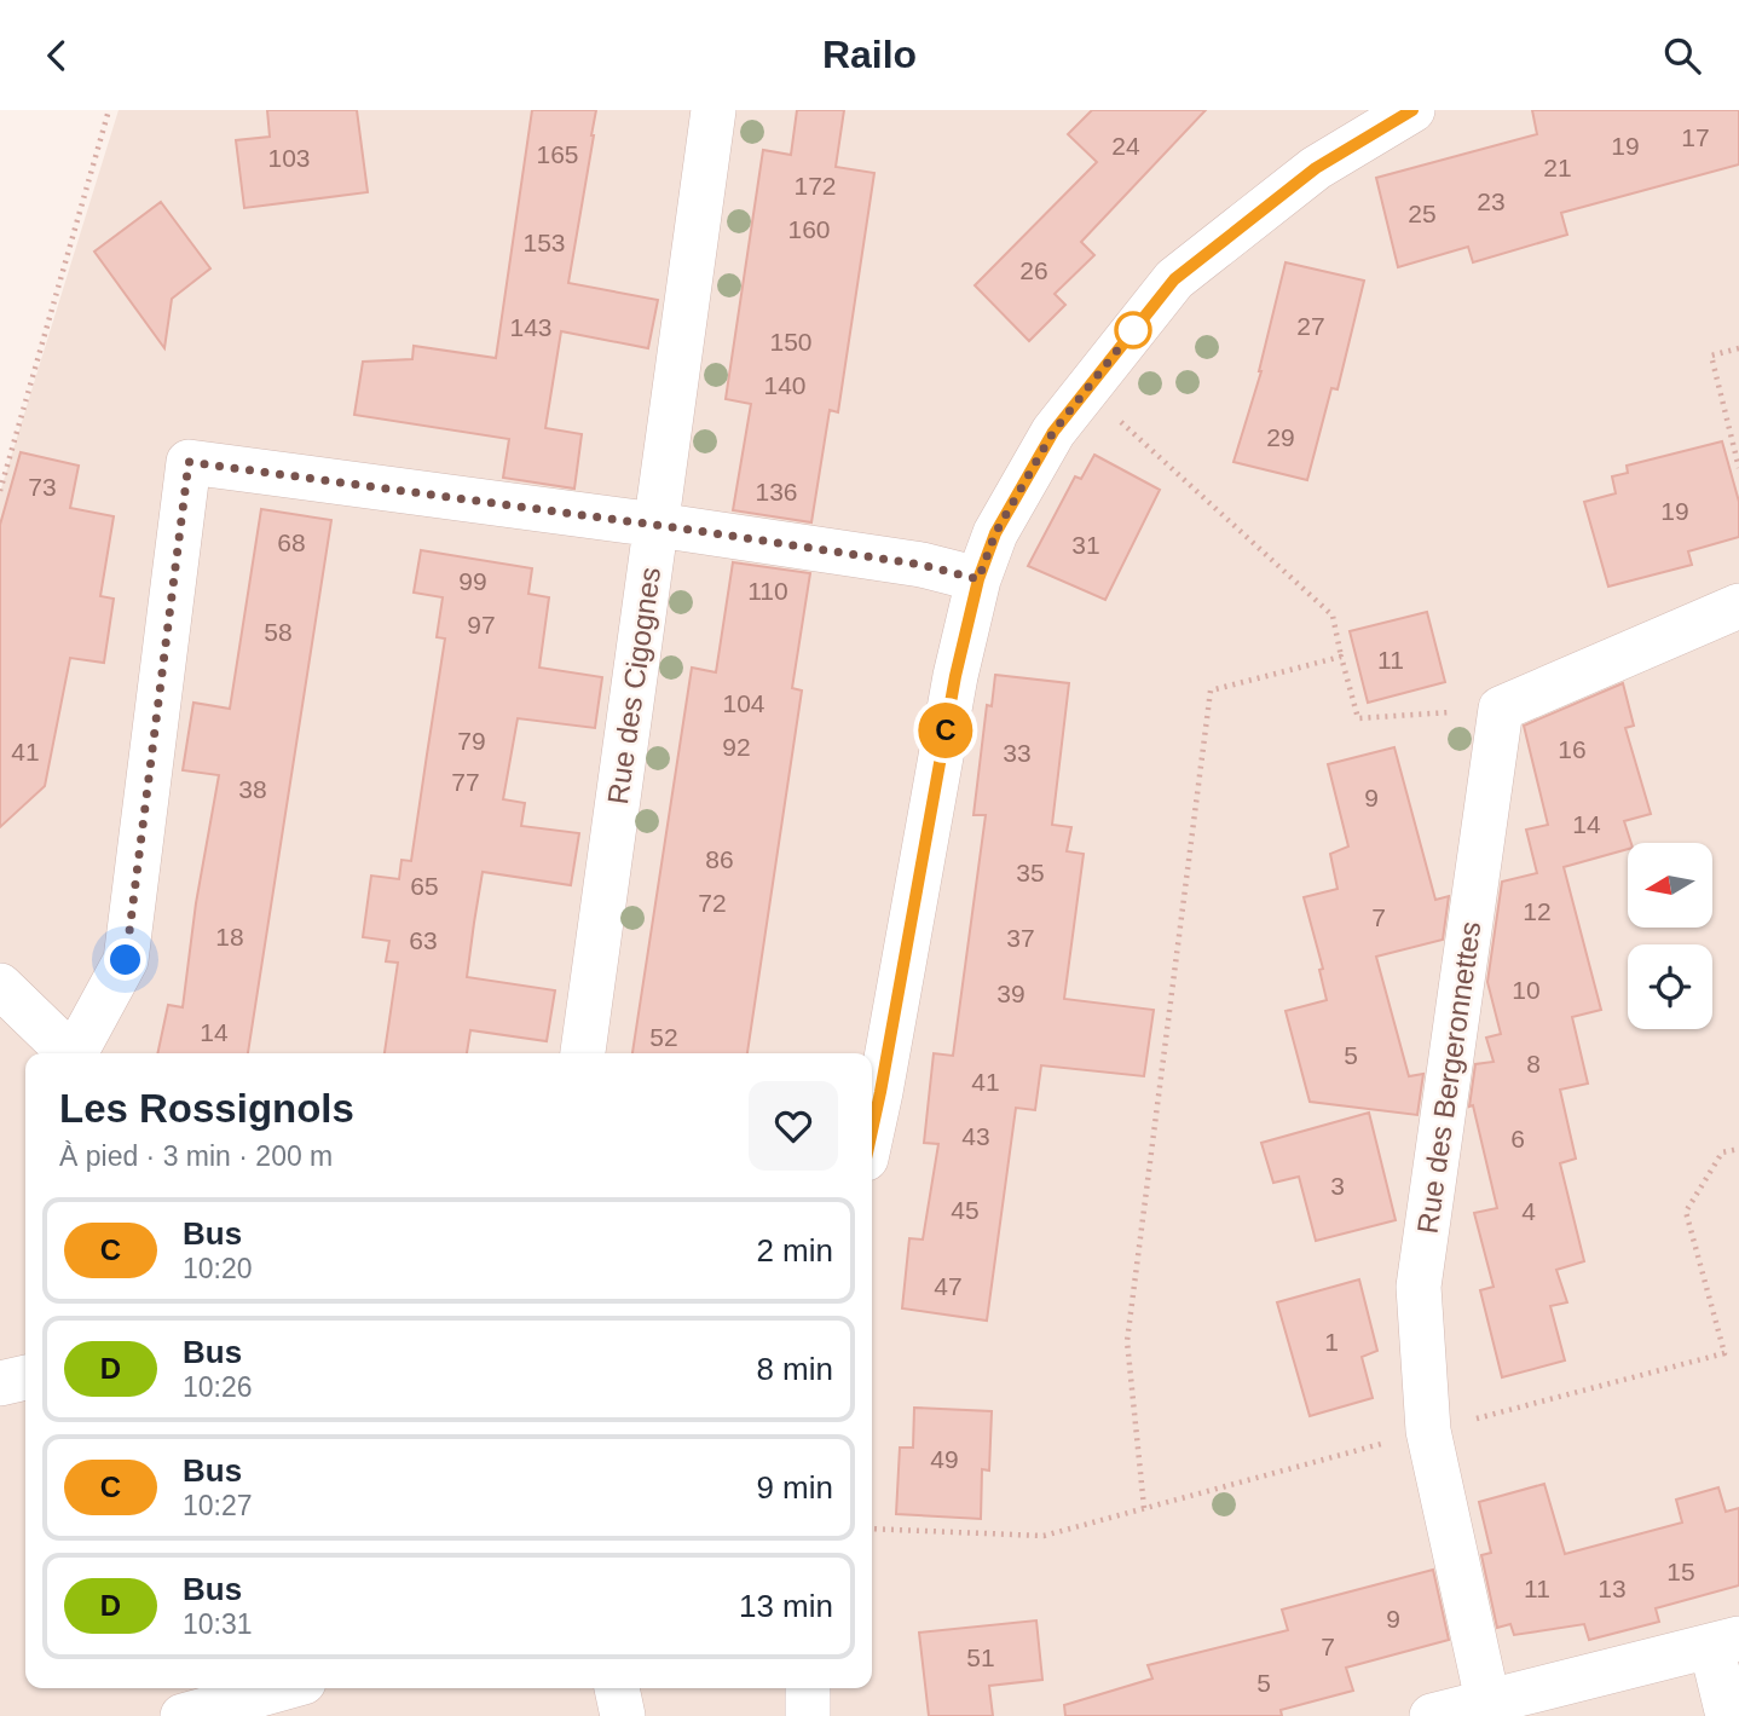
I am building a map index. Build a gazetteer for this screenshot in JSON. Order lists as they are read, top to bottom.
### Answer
{
  "streets": {
    "street": ["Rue des Cigognes", "Rue des Bergeronnettes"]
  },
  "lines": ["bus line C"],
  "house_numbers": [
    "17",
    "24",
    "19",
    "165",
    "103",
    "21",
    "172",
    "23",
    "25",
    "160",
    "153",
    "26",
    "27",
    "143",
    "150",
    "140",
    "29",
    "73",
    "136",
    "19",
    "68",
    "31",
    "99",
    "110",
    "97",
    "58",
    "11",
    "104",
    "79",
    "92",
    "16",
    "41",
    "33",
    "77",
    "38",
    "9",
    "14",
    "86",
    "35",
    "65",
    "72",
    "12",
    "7",
    "18",
    "37",
    "63",
    "10",
    "39",
    "14",
    "52",
    "5",
    "8",
    "41",
    "43",
    "6",
    "3",
    "45",
    "4",
    "47",
    "1",
    "49",
    "15",
    "11",
    "13",
    "9",
    "7",
    "51",
    "5"
  ],
  "north": "left",
  "page": {
    "header": "Railo",
    "on_map": "C",
    "heading": ["Les Rossignols", "À pied · 3 min · 200 m"],
    "list": [
      {
        "mark": "C",
        "name": "Bus",
        "note": "10:20",
        "value": "2 min"
      },
      {
        "mark": "D",
        "name": "Bus",
        "note": "10:26",
        "value": "8 min"
      },
      {
        "mark": "C",
        "name": "Bus",
        "note": "10:27",
        "value": "9 min"
      },
      {
        "mark": "D",
        "name": "Bus",
        "note": "10:31",
        "value": "13 min"
      }
    ]
  }
}
